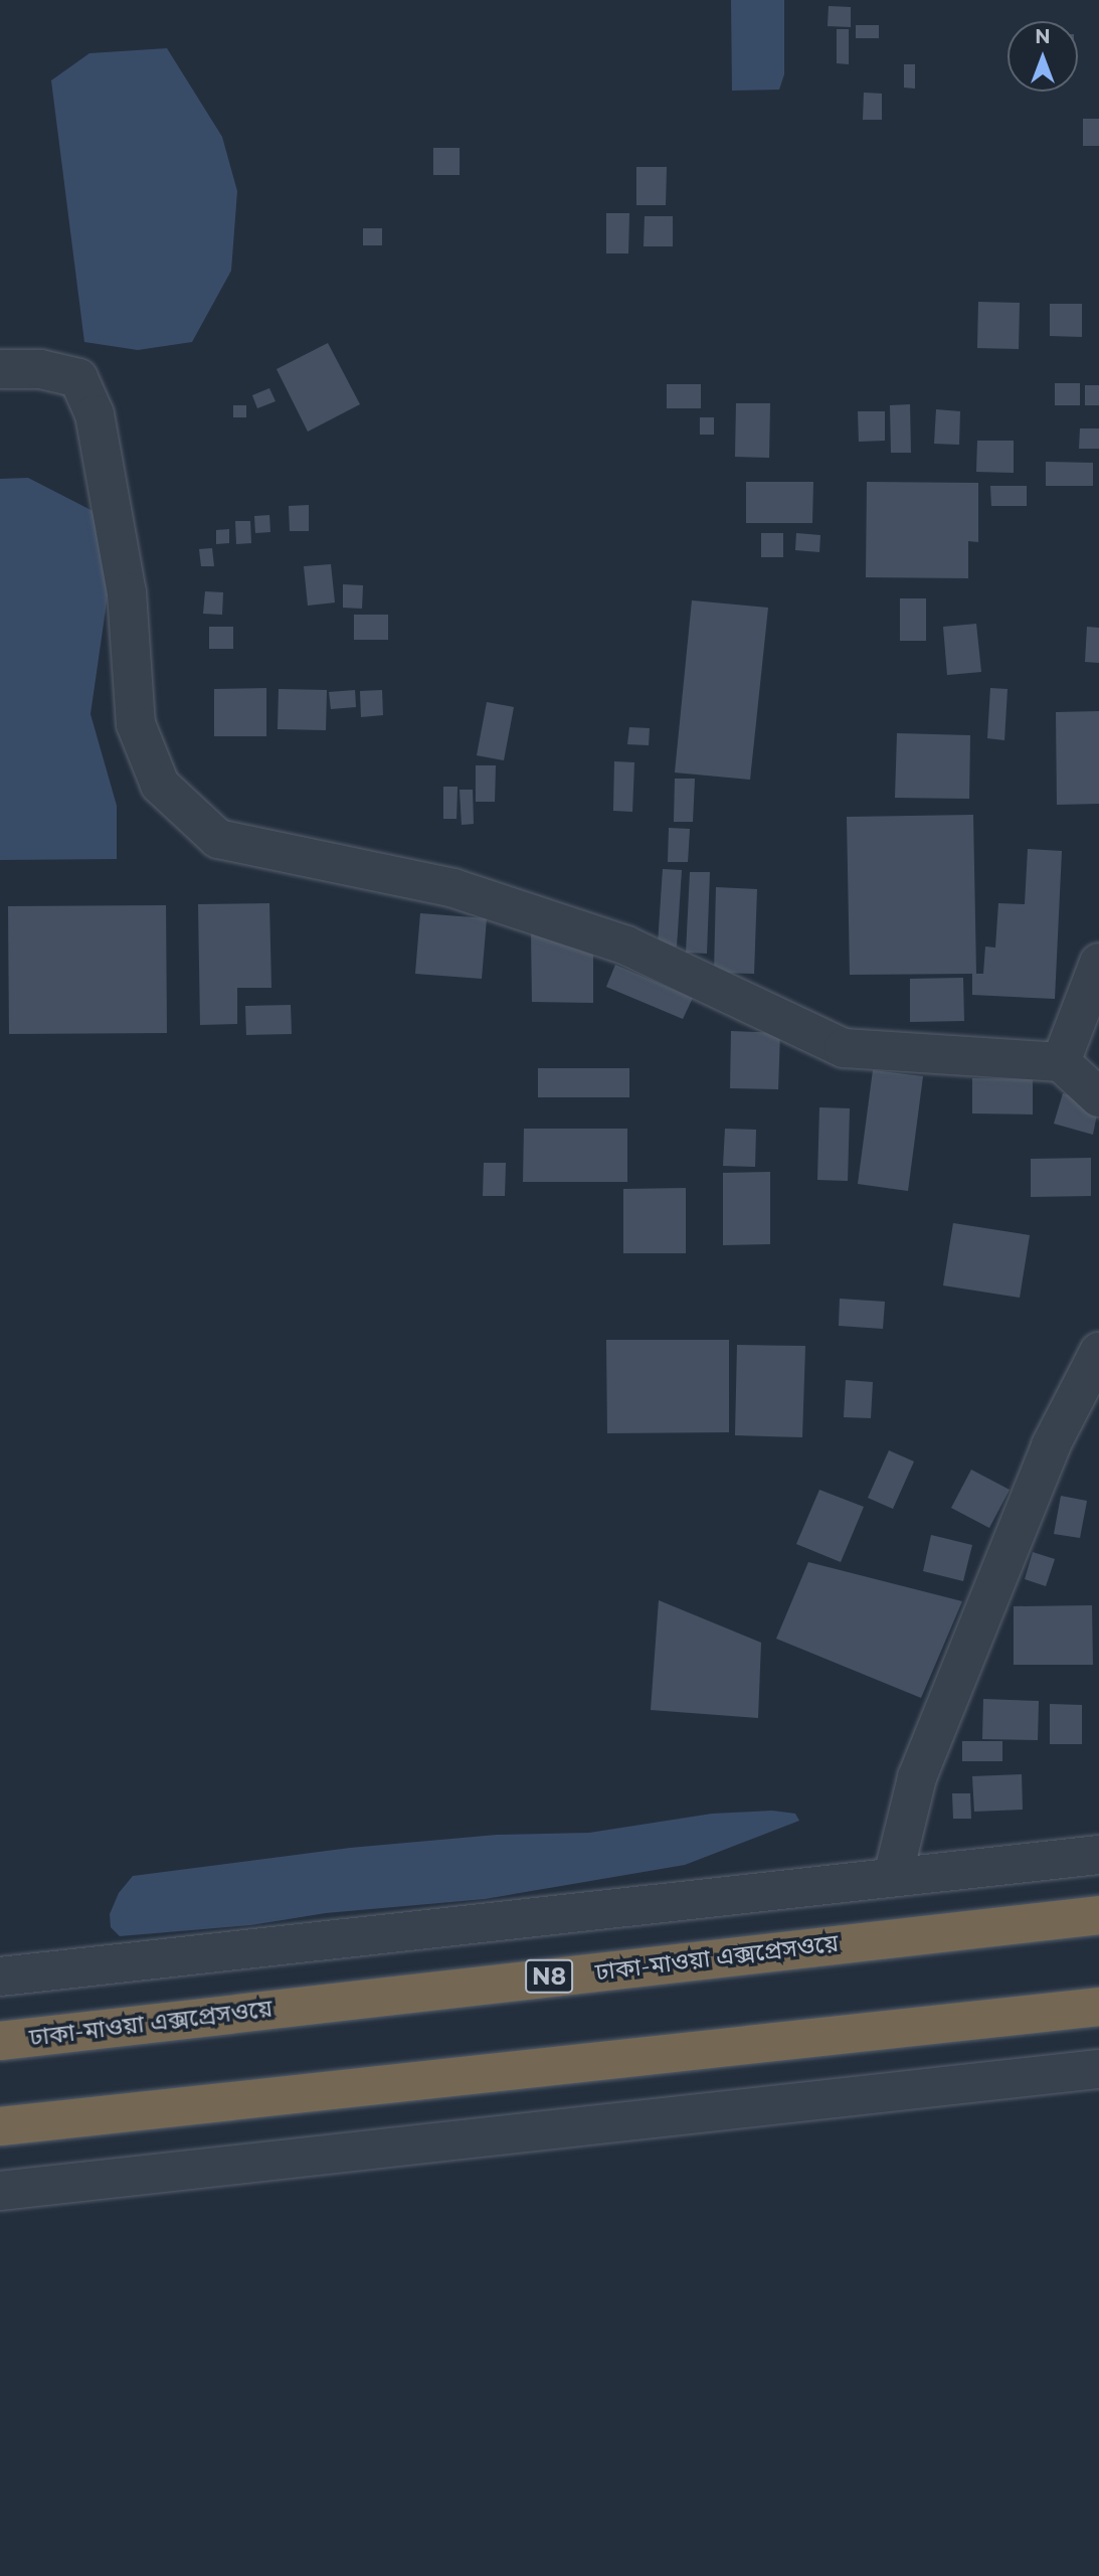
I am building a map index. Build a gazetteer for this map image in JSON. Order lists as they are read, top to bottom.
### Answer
{
  "streets": {
    "highway": ["ঢাকা-মাওয়া এক্সপ্রেসওয়ে", "N8"]
  },
  "north": "top"
}
